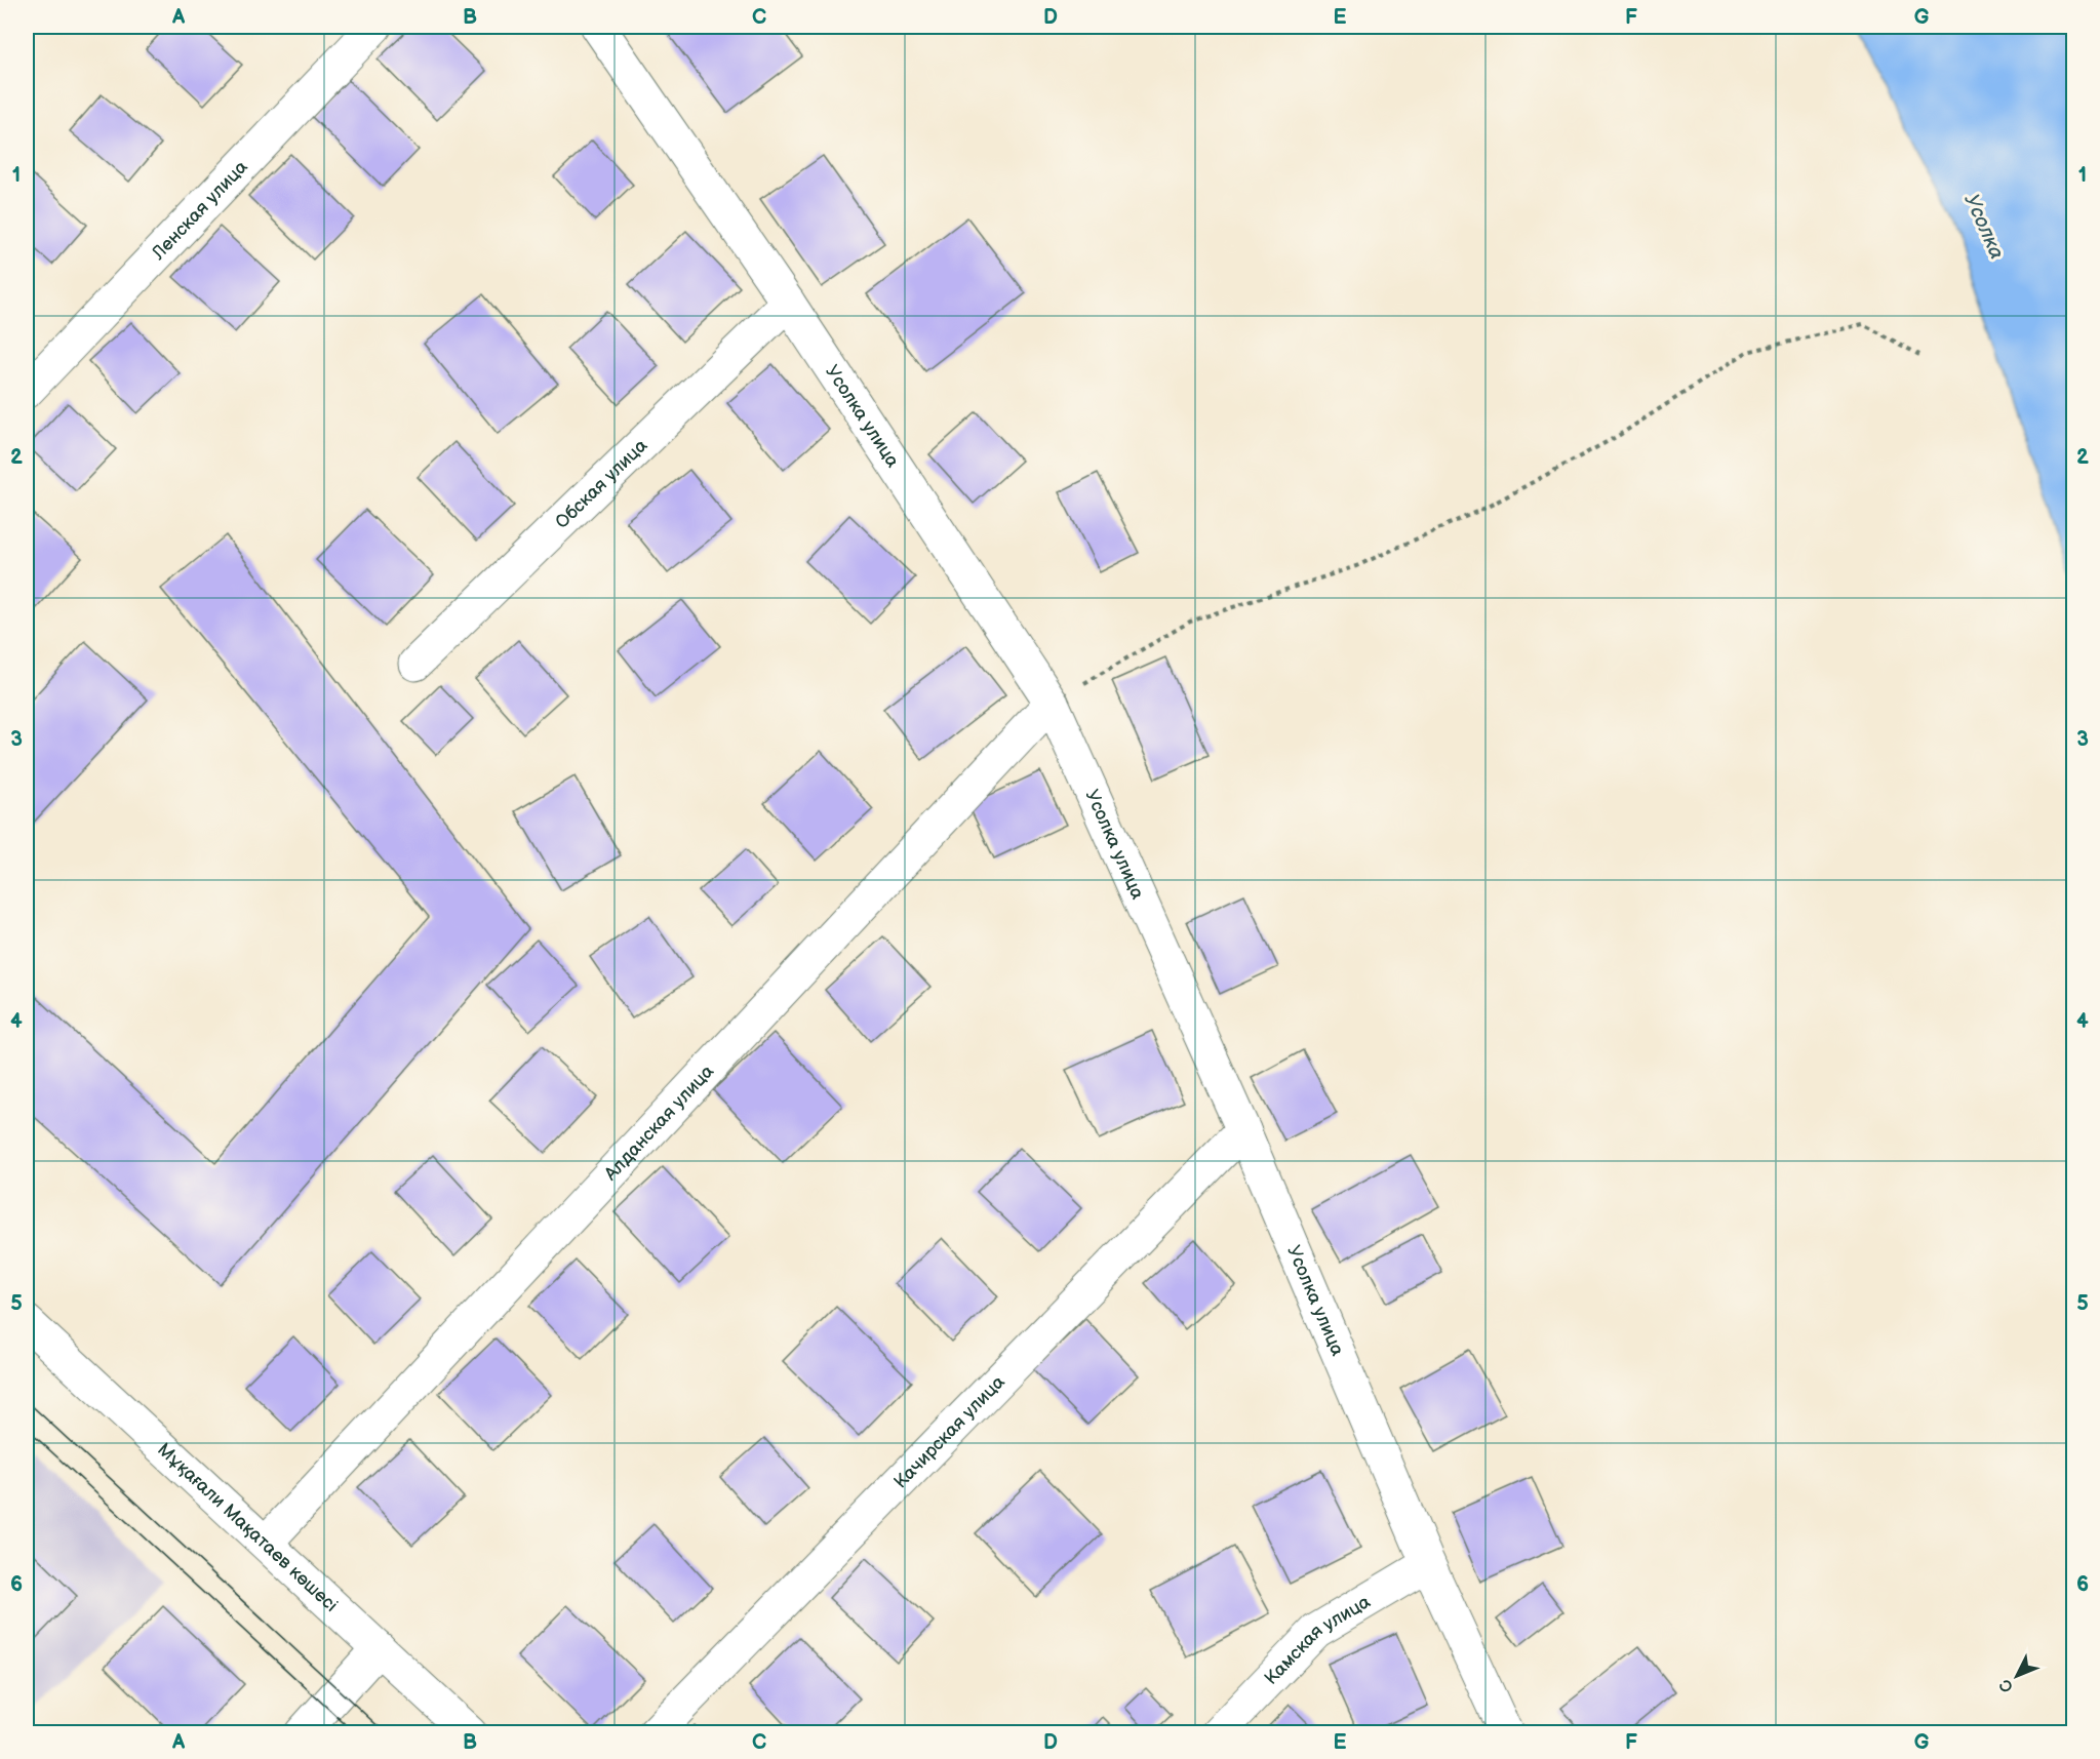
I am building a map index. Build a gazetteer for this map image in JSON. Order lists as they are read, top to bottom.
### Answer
{
  "streets": {
    "street": [
      "Ленская улица",
      "Усолка улица",
      "Обская улица",
      "Алданская улица",
      "Качирская улица",
      "Мұқағали Мақатаев көшесі",
      "Камская улица"
    ]
  },
  "crossings": [
    ["Усолка улица", "Обская улица"],
    ["Усолка улица", "Алданская улица"],
    ["Усолка улица", "Качирская улица"],
    ["Усолка улица", "Камская улица"],
    ["Алданская улица", "Мұқағали Мақатаев көшесі"]
  ],
  "water": ["Усолка"],
  "north": "bottom left",
  "grid": {
    "columns": [
      "A",
      "B",
      "C",
      "D",
      "E",
      "F",
      "G"
    ],
    "rows": [
      "1",
      "2",
      "3",
      "4",
      "5",
      "6"
    ]
  }
}
